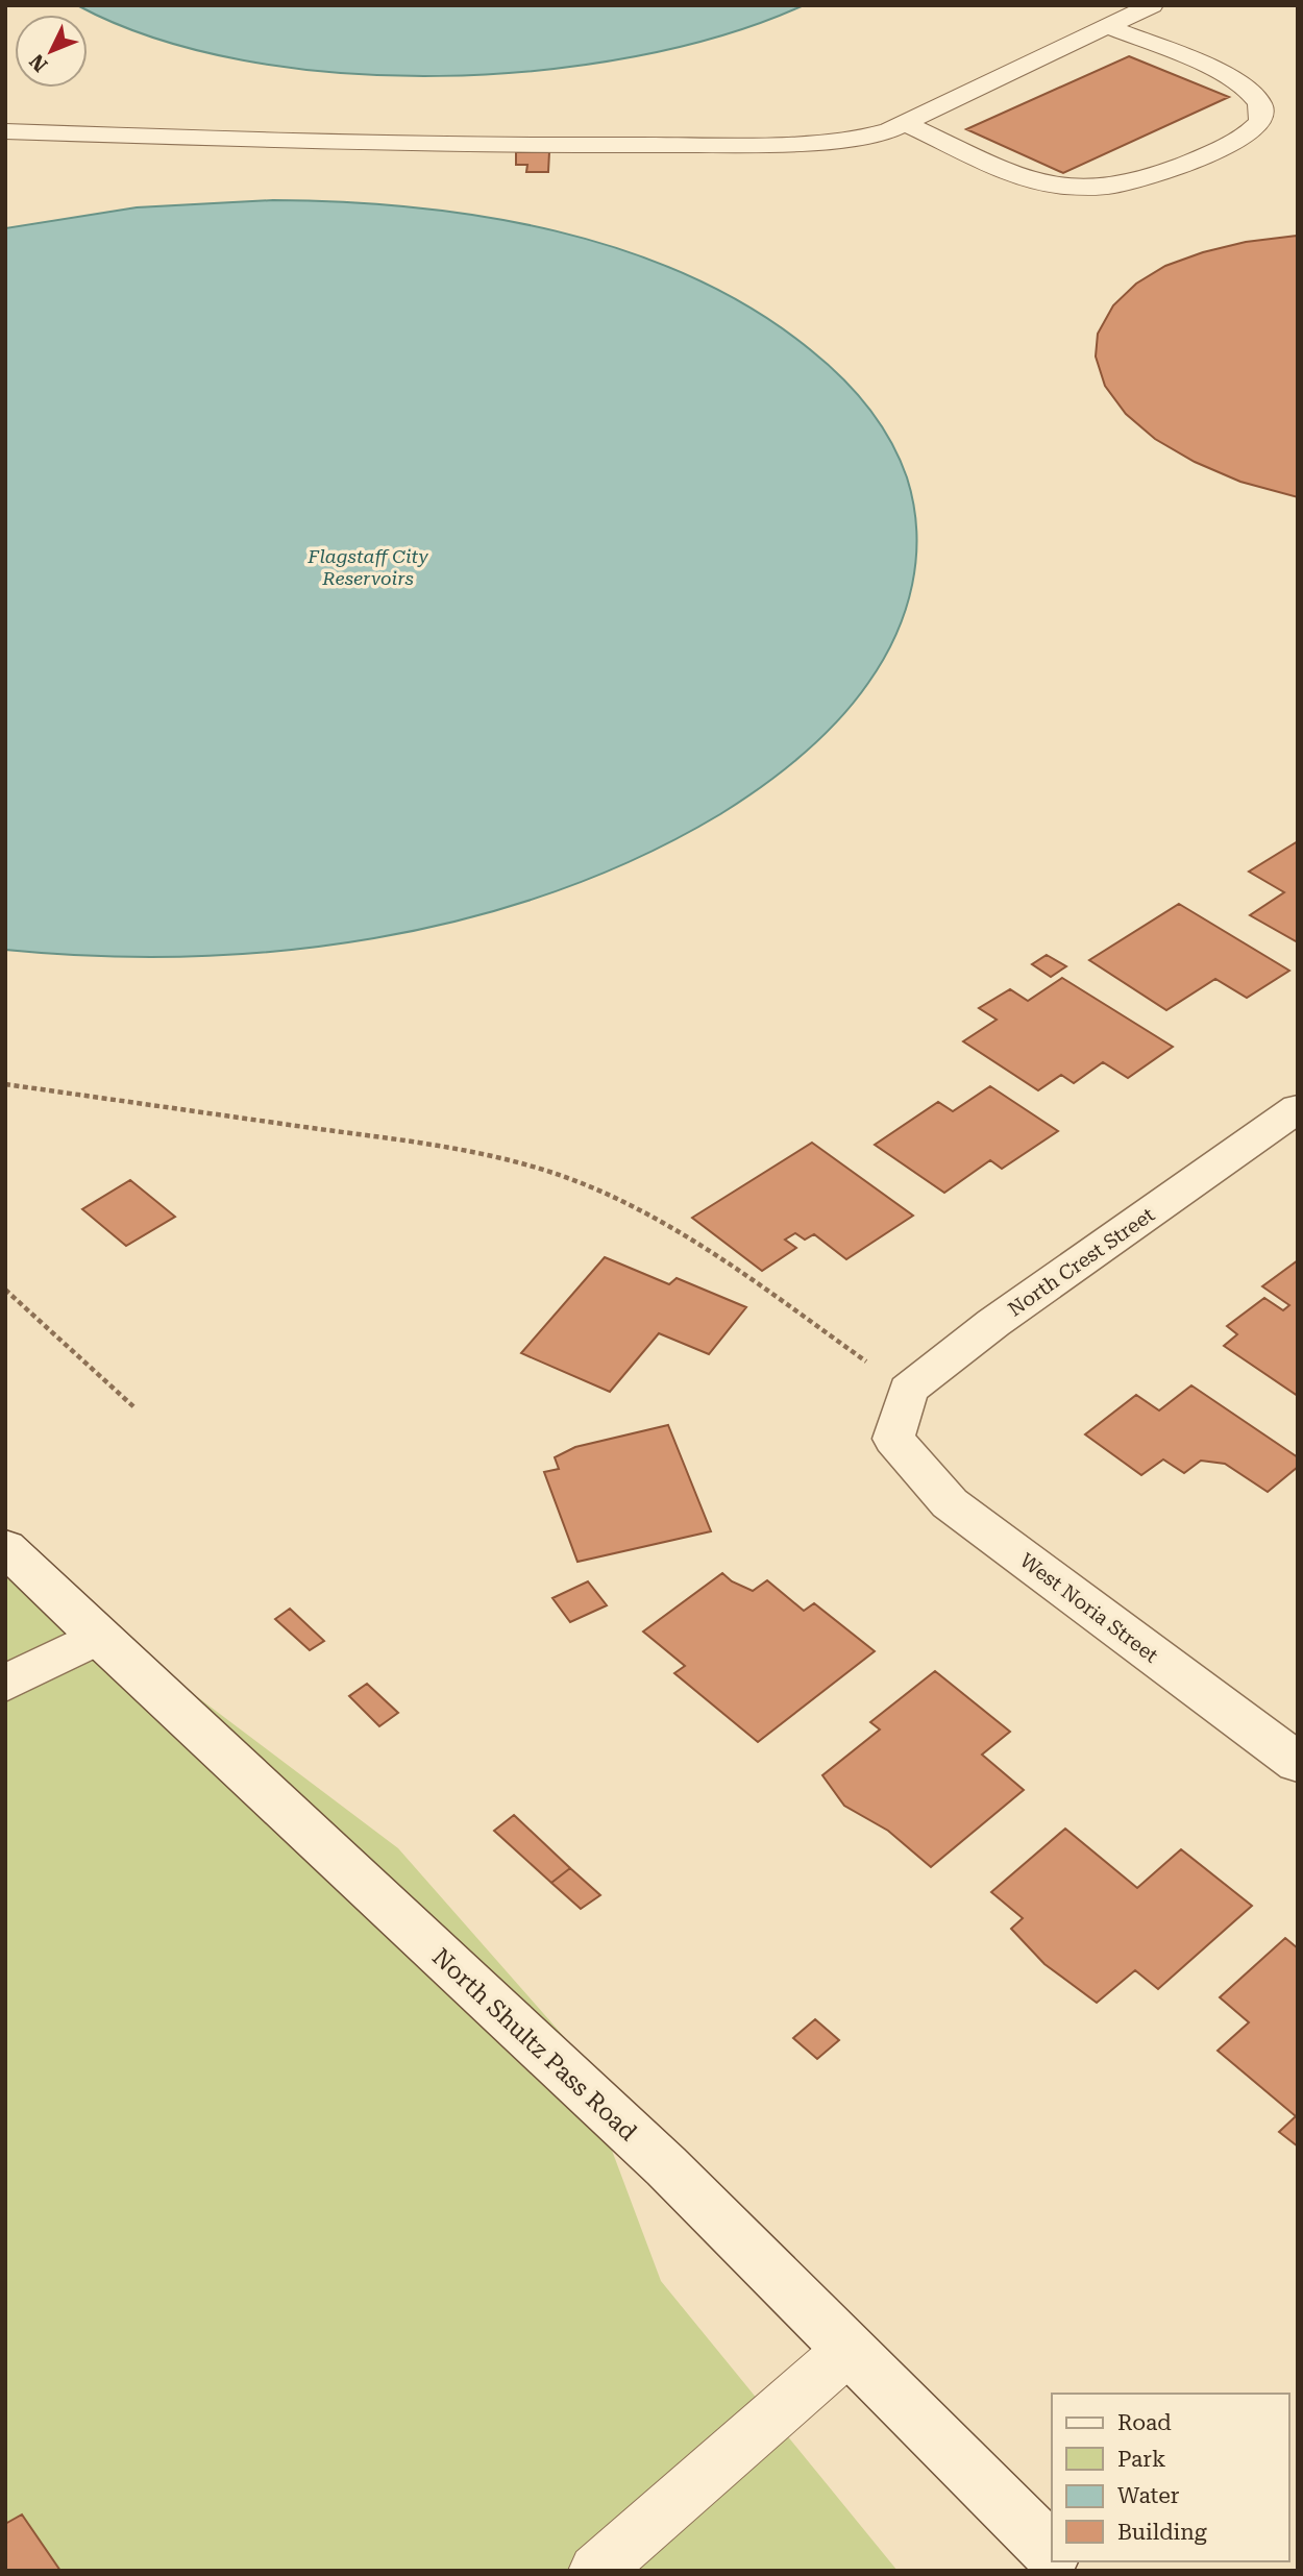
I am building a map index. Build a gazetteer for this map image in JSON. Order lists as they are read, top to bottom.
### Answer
{
  "streets": {
    "street": ["North Crest Street", "West Noria Street", "North Shultz Pass Road"]
  },
  "crossings": [
    ["North Crest Street", "West Noria Street"]
  ],
  "water": ["Flagstaff City Reservoirs"],
  "legend": [
    "Road",
    "Park",
    "Water",
    "Building"
  ],
  "north": "bottom left"
}
